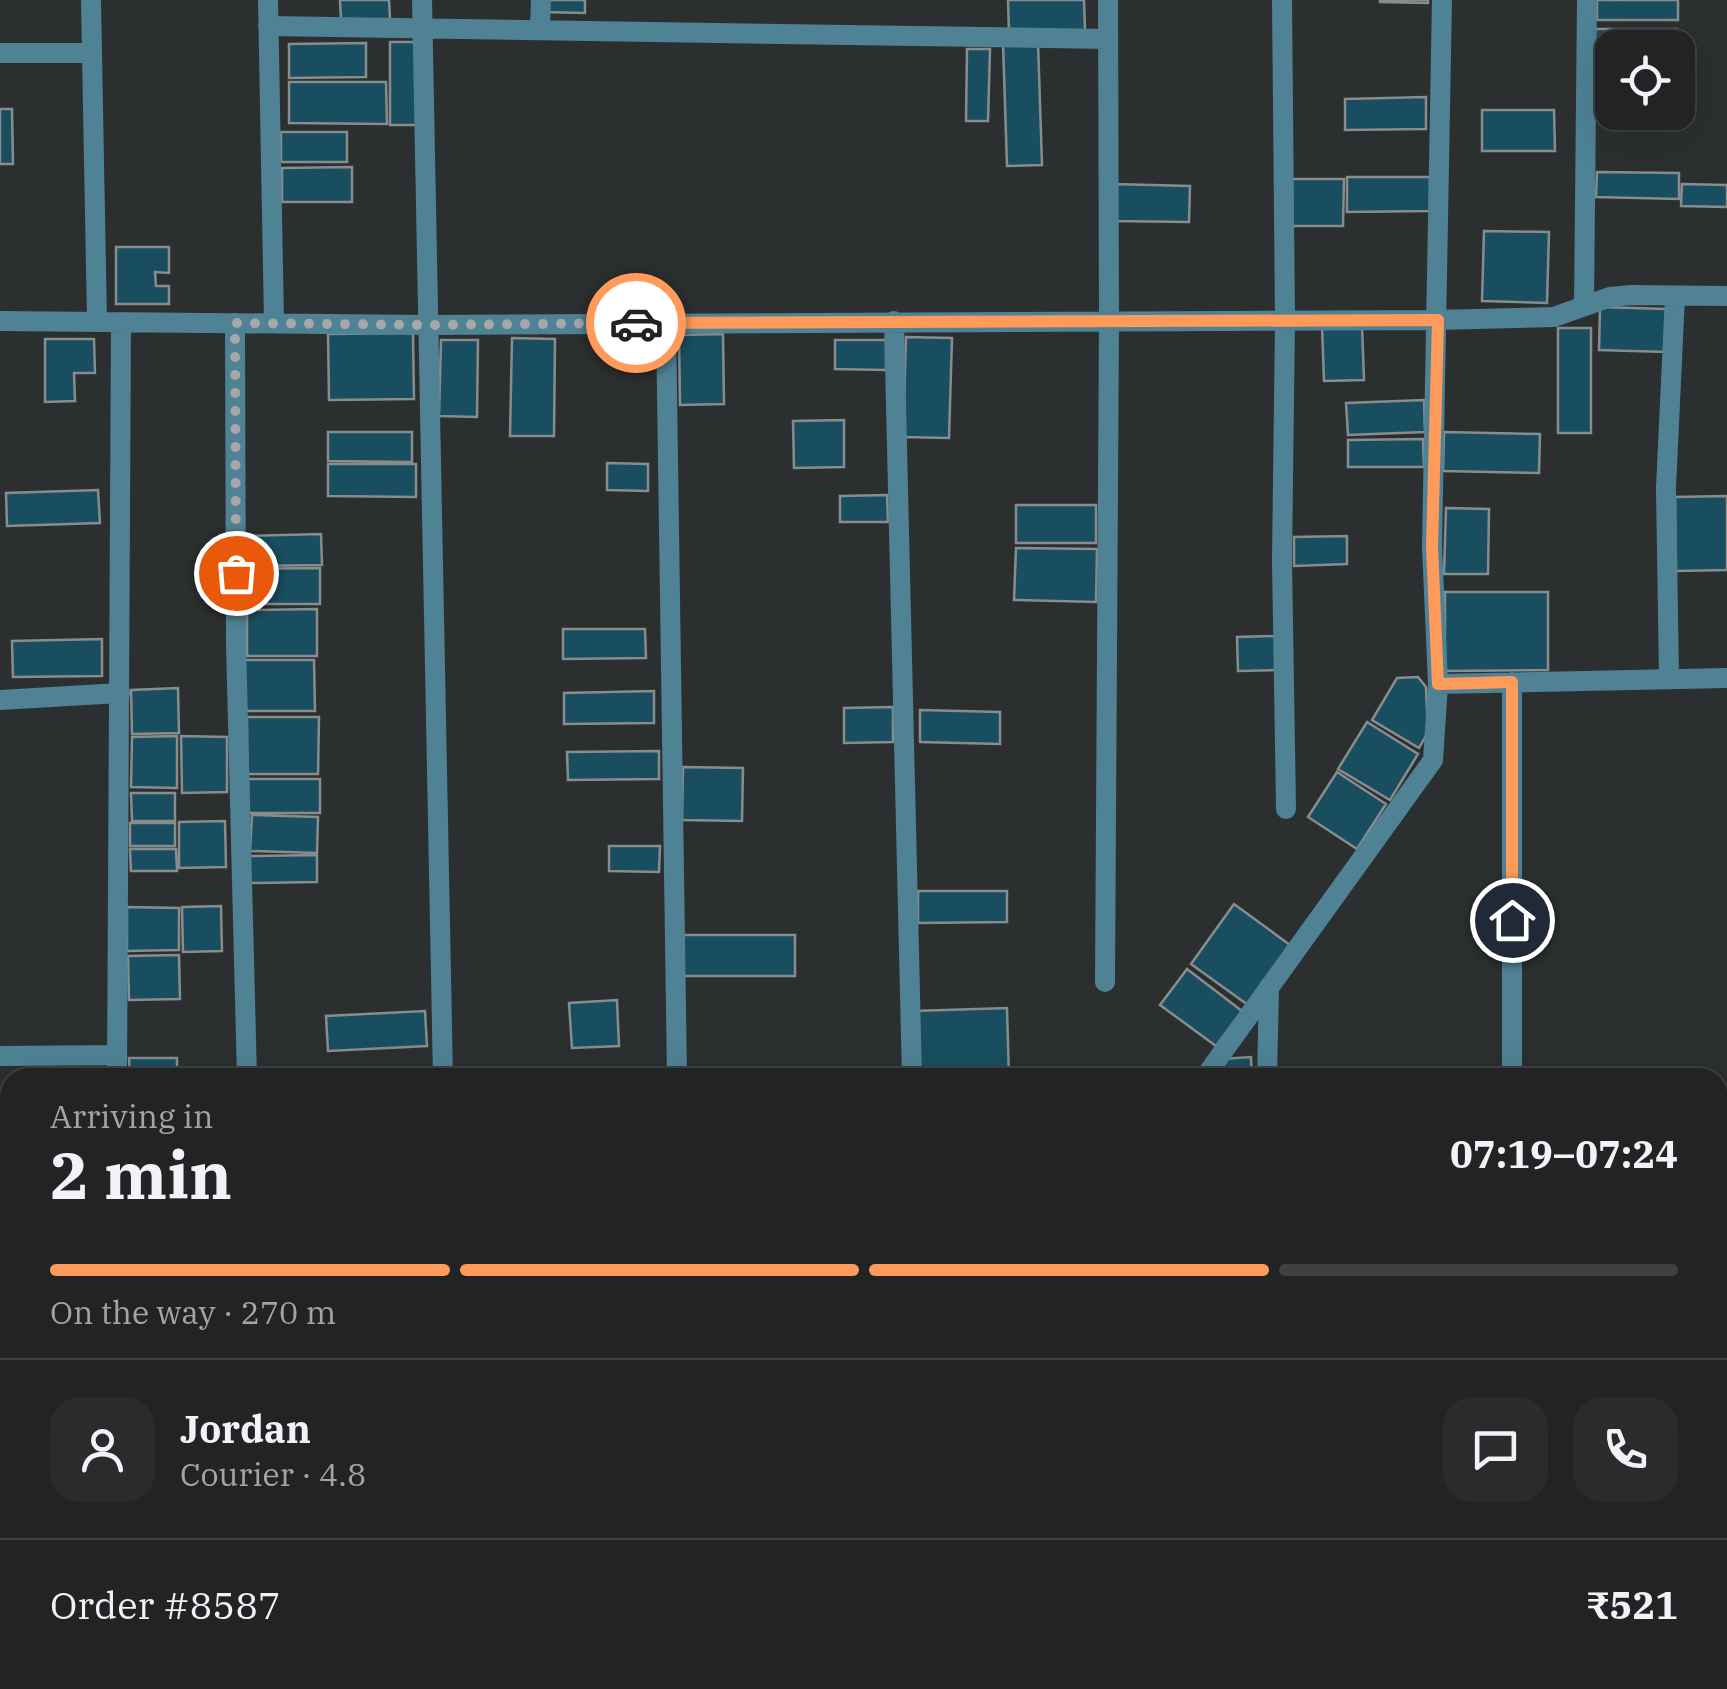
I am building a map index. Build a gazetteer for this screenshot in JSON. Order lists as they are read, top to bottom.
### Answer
{
  "page": {
    "heading": ["2 min", "Arriving in", "07:19–07:24"],
    "panel": [
      "Jordan",
      "Courier · 4.8",
      "Order #8587",
      "₹521"
    ],
    "bar": "On the way · 270 m"
  }
}
